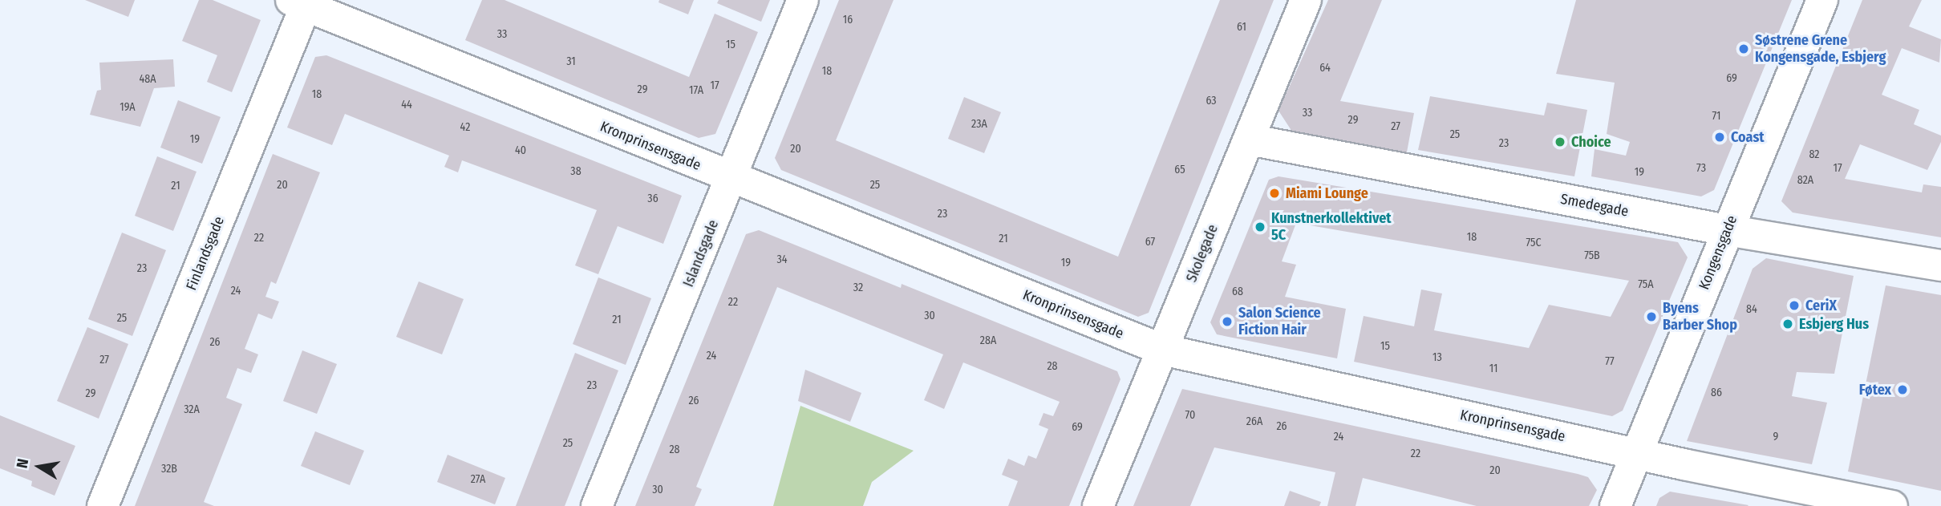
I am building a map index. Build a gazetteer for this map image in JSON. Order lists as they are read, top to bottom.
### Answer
{
  "streets": {
    "street": [
      "Kronprinsensgade",
      "Smedegade",
      "Kongensgade",
      "Finlandsgade",
      "Islandsgade",
      "Skolegade"
    ]
  },
  "crossings": [
    ["Kronprinsensgade", "Kongensgade"],
    ["Kronprinsensgade", "Finlandsgade"],
    ["Kronprinsensgade", "Islandsgade"],
    ["Kronprinsensgade", "Skolegade"],
    ["Smedegade", "Kongensgade"],
    ["Smedegade", "Skolegade"]
  ],
  "places": [
    "Søstrene Grene Kongensgade, Esbjerg",
    "Coast",
    "Choice",
    "Miami Lounge",
    "Kunstnerkollektivet 5C",
    "CeriX",
    "Byens Barber Shop",
    "Salon Science Fiction Hair",
    "Esbjerg Hus",
    "Føtex"
  ],
  "house_numbers": [
    "16",
    "61",
    "33",
    "15",
    "31",
    "64",
    "18",
    "69",
    "48A",
    "17",
    "29",
    "17A",
    "18",
    "63",
    "44",
    "19A",
    "33",
    "71",
    "29",
    "23A",
    "27",
    "42",
    "25",
    "19",
    "23",
    "20",
    "40",
    "82",
    "73",
    "17",
    "65",
    "38",
    "19",
    "82A",
    "20",
    "25",
    "21",
    "36",
    "23",
    "18",
    "22",
    "21",
    "67",
    "75C",
    "75B",
    "34",
    "19",
    "23",
    "75A",
    "32",
    "24",
    "68",
    "22",
    "84",
    "30",
    "25",
    "21",
    "28A",
    "26",
    "15",
    "24",
    "13",
    "27",
    "77",
    "28",
    "11",
    "23",
    "86",
    "29",
    "26",
    "32A",
    "70",
    "26A",
    "26",
    "69",
    "24",
    "9",
    "25",
    "28",
    "22",
    "32B",
    "20",
    "27A",
    "30"
  ],
  "north": "left"
}
